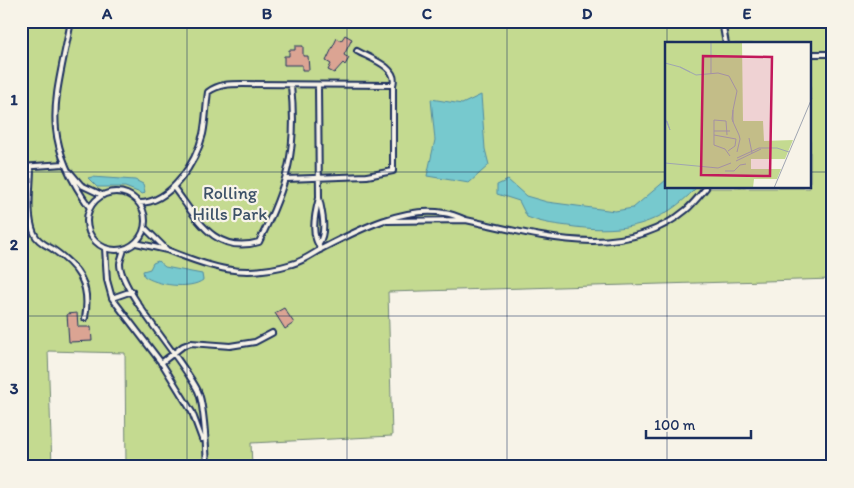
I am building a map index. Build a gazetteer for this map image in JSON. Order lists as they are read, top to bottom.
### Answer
{
  "parks": ["Rolling Hills Park"],
  "scale_bar": "100 m",
  "grid": {
    "columns": [
      "A",
      "B",
      "C",
      "D",
      "E"
    ],
    "rows": ["1", "2", "3"]
  }
}
